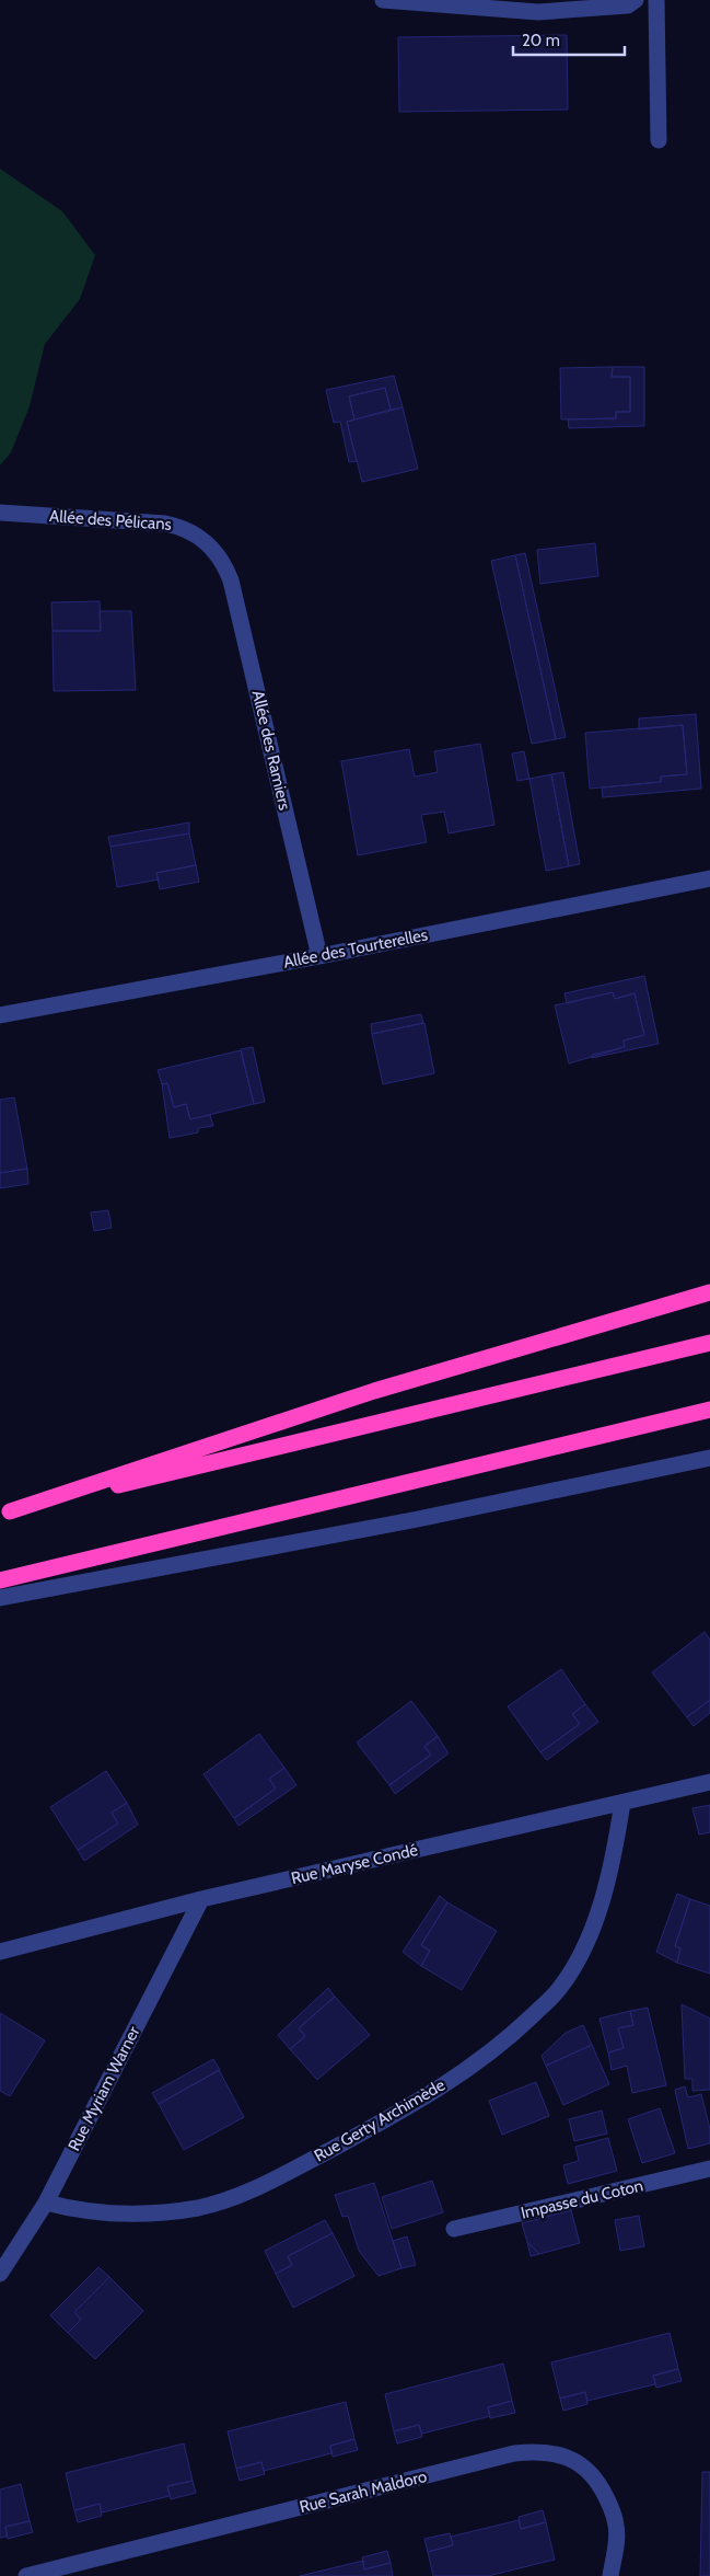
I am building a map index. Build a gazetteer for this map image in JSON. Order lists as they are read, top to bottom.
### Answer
{
  "streets": {
    "street": [
      "Allée des Pélicans",
      "Allée des Ramiers",
      "Allée des Tourterelles",
      "Rue Maryse Condé",
      "Rue Myriam Warner",
      "Rue Gerty Archimède",
      "Impasse du Coton",
      "Rue Sarah Maldoro"
    ]
  },
  "crossings": [
    ["Allée des Pélicans", "Allée des Ramiers"],
    ["Allée des Ramiers", "Allée des Tourterelles"],
    ["Rue Maryse Condé", "Rue Myriam Warner"],
    ["Rue Maryse Condé", "Rue Gerty Archimède"],
    ["Rue Myriam Warner", "Rue Gerty Archimède"]
  ],
  "scale_bar": "20 m"
}
